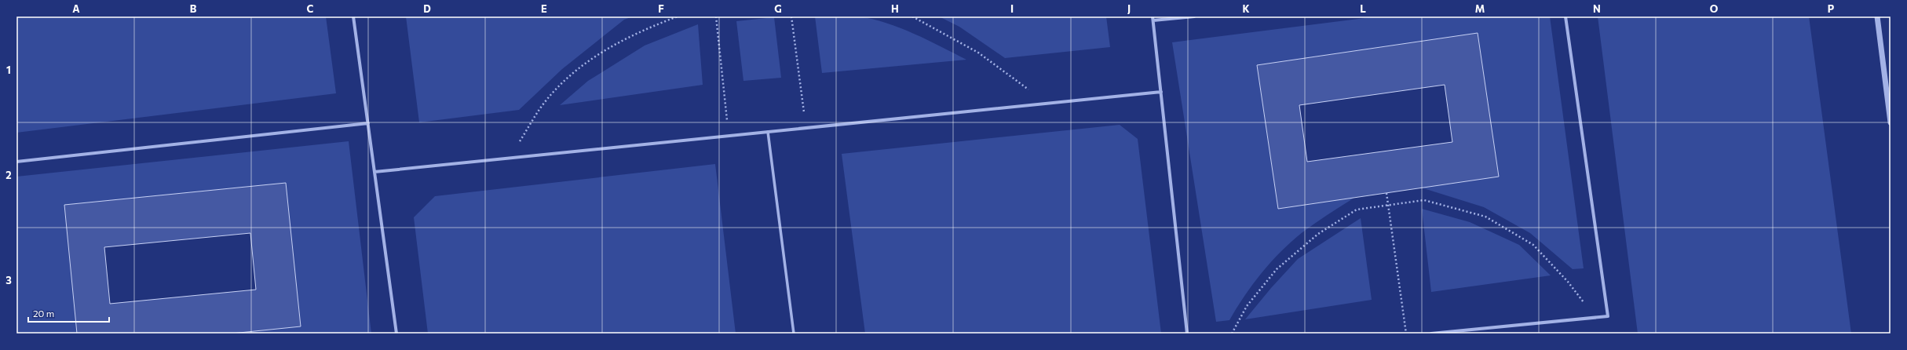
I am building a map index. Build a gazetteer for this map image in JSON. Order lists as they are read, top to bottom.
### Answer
{
  "scale_bar": "20 m",
  "grid": {
    "columns": [
      "A",
      "B",
      "C",
      "D",
      "E",
      "F",
      "G",
      "H",
      "I",
      "J",
      "K",
      "L",
      "M",
      "N",
      "O",
      "P"
    ],
    "rows": ["1", "2", "3"]
  }
}
